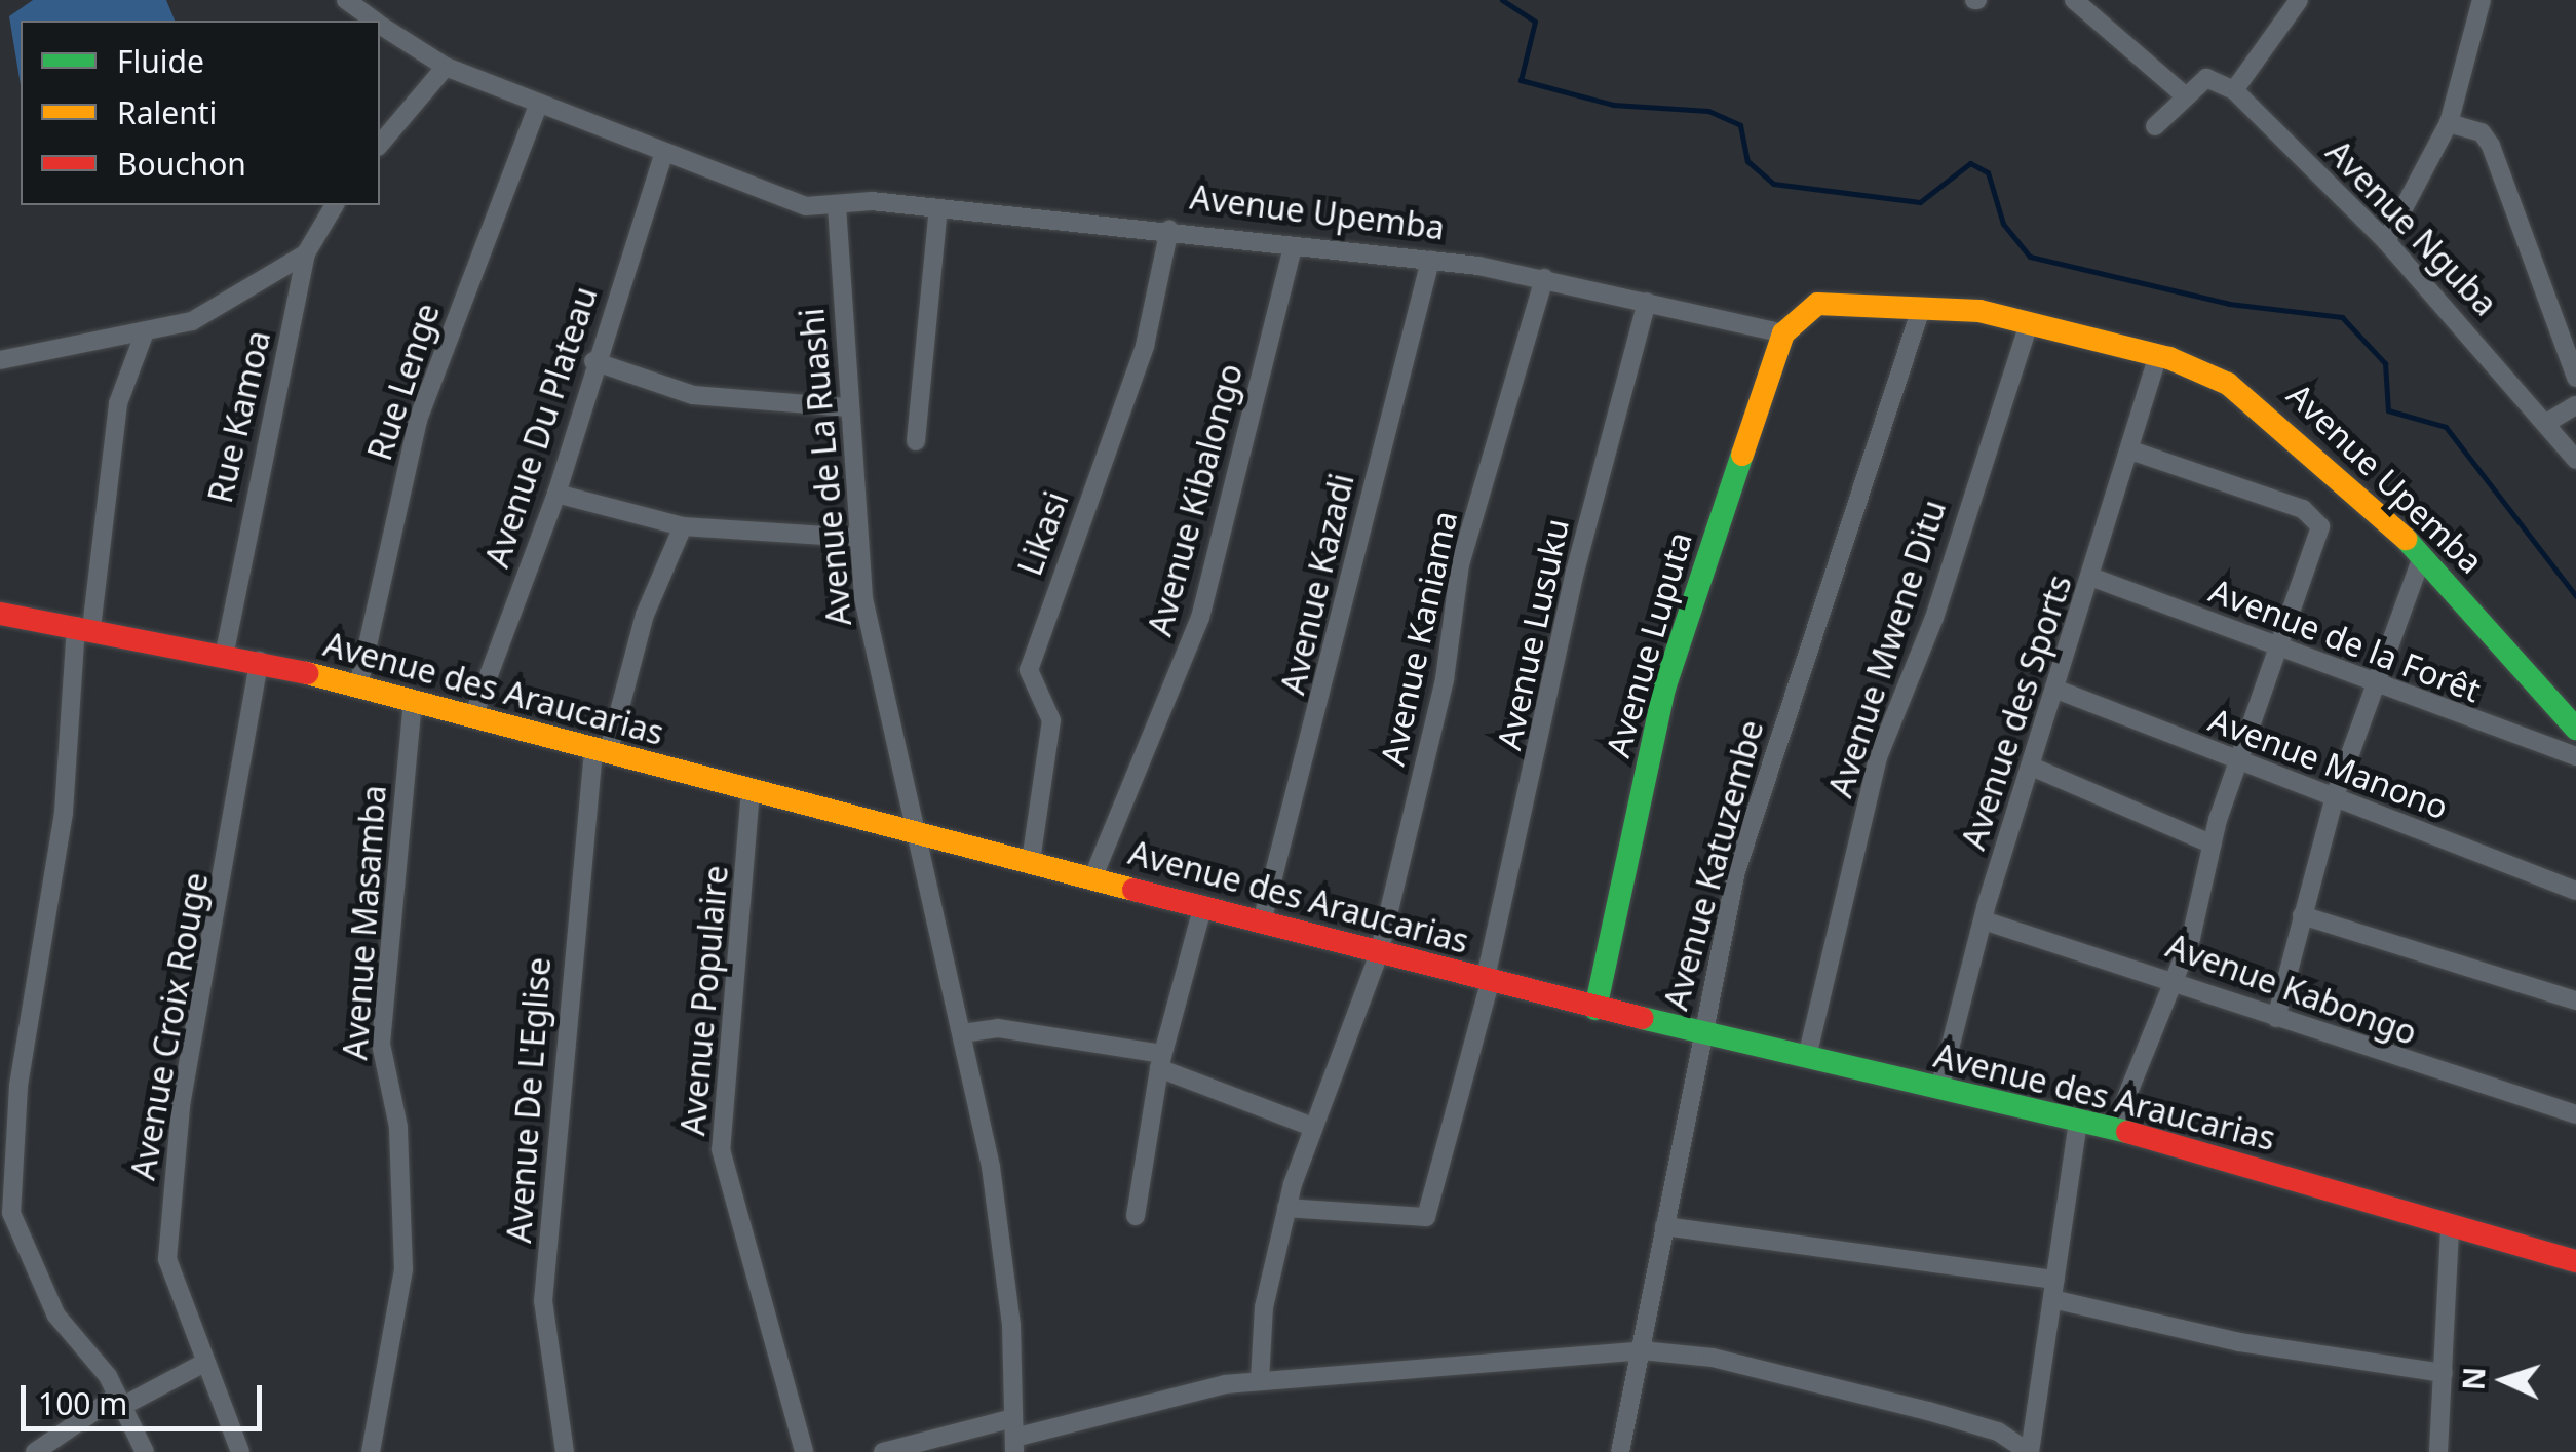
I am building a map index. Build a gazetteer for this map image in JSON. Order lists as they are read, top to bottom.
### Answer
{
  "streets": {
    "street": [
      "Avenue Upemba",
      "Avenue Nguba",
      "Rue Lenge",
      "Rue Kamoa",
      "Avenue Du Plateau",
      "Avenue de La Ruashi",
      "Avenue Kibalongo",
      "Likasi",
      "Avenue Kazadi",
      "Avenue Lusuku",
      "Avenue Kaniama",
      "Avenue de la Forêt",
      "Avenue Luputa",
      "Avenue Mwene Ditu",
      "Avenue des Araucarias",
      "Avenue des Sports",
      "Avenue Manono",
      "Avenue Katuzembe",
      "Avenue Masamba",
      "Avenue Kabongo",
      "Avenue Populaire",
      "Avenue Croix Rouge",
      "Avenue De L'Eglise"
    ]
  },
  "crossings": [
    ["Avenue Upemba", "Avenue de La Ruashi"],
    ["Avenue Upemba", "Avenue Kibalongo"],
    ["Avenue Upemba", "Likasi"],
    ["Avenue Upemba", "Avenue Kazadi"],
    ["Avenue Upemba", "Avenue Lusuku"],
    ["Avenue Upemba", "Avenue Kaniama"],
    ["Avenue Upemba", "Avenue Luputa"],
    ["Avenue Upemba", "Avenue Mwene Ditu"],
    ["Avenue Upemba", "Avenue des Sports"],
    ["Avenue Upemba", "Avenue Katuzembe"],
    ["Rue Lenge", "Avenue des Araucarias"],
    ["Rue Kamoa", "Avenue des Araucarias"],
    ["Avenue Du Plateau", "Avenue des Araucarias"],
    ["Avenue de La Ruashi", "Avenue des Araucarias"],
    ["Avenue Kibalongo", "Avenue des Araucarias"],
    ["Likasi", "Avenue des Araucarias"],
    ["Avenue Kazadi", "Avenue des Araucarias"],
    ["Avenue Lusuku", "Avenue Kaniama"],
    ["Avenue Lusuku", "Avenue des Araucarias"],
    ["Avenue Kaniama", "Avenue des Araucarias"],
    ["Avenue de la Forêt", "Avenue des Sports"],
    ["Avenue Luputa", "Avenue des Araucarias"],
    ["Avenue Mwene Ditu", "Avenue des Araucarias"],
    ["Avenue des Araucarias", "Avenue des Sports"],
    ["Avenue des Araucarias", "Avenue Katuzembe"],
    ["Avenue des Araucarias", "Avenue Masamba"],
    ["Avenue des Araucarias", "Avenue Populaire"],
    ["Avenue des Araucarias", "Avenue Croix Rouge"],
    ["Avenue des Araucarias", "Avenue De L'Eglise"],
    ["Avenue des Sports", "Avenue Manono"],
    ["Avenue des Sports", "Avenue Kabongo"]
  ],
  "legend": ["Fluide", "Ralenti", "Bouchon"],
  "scale_bar": "100 m",
  "north": "left"
}
